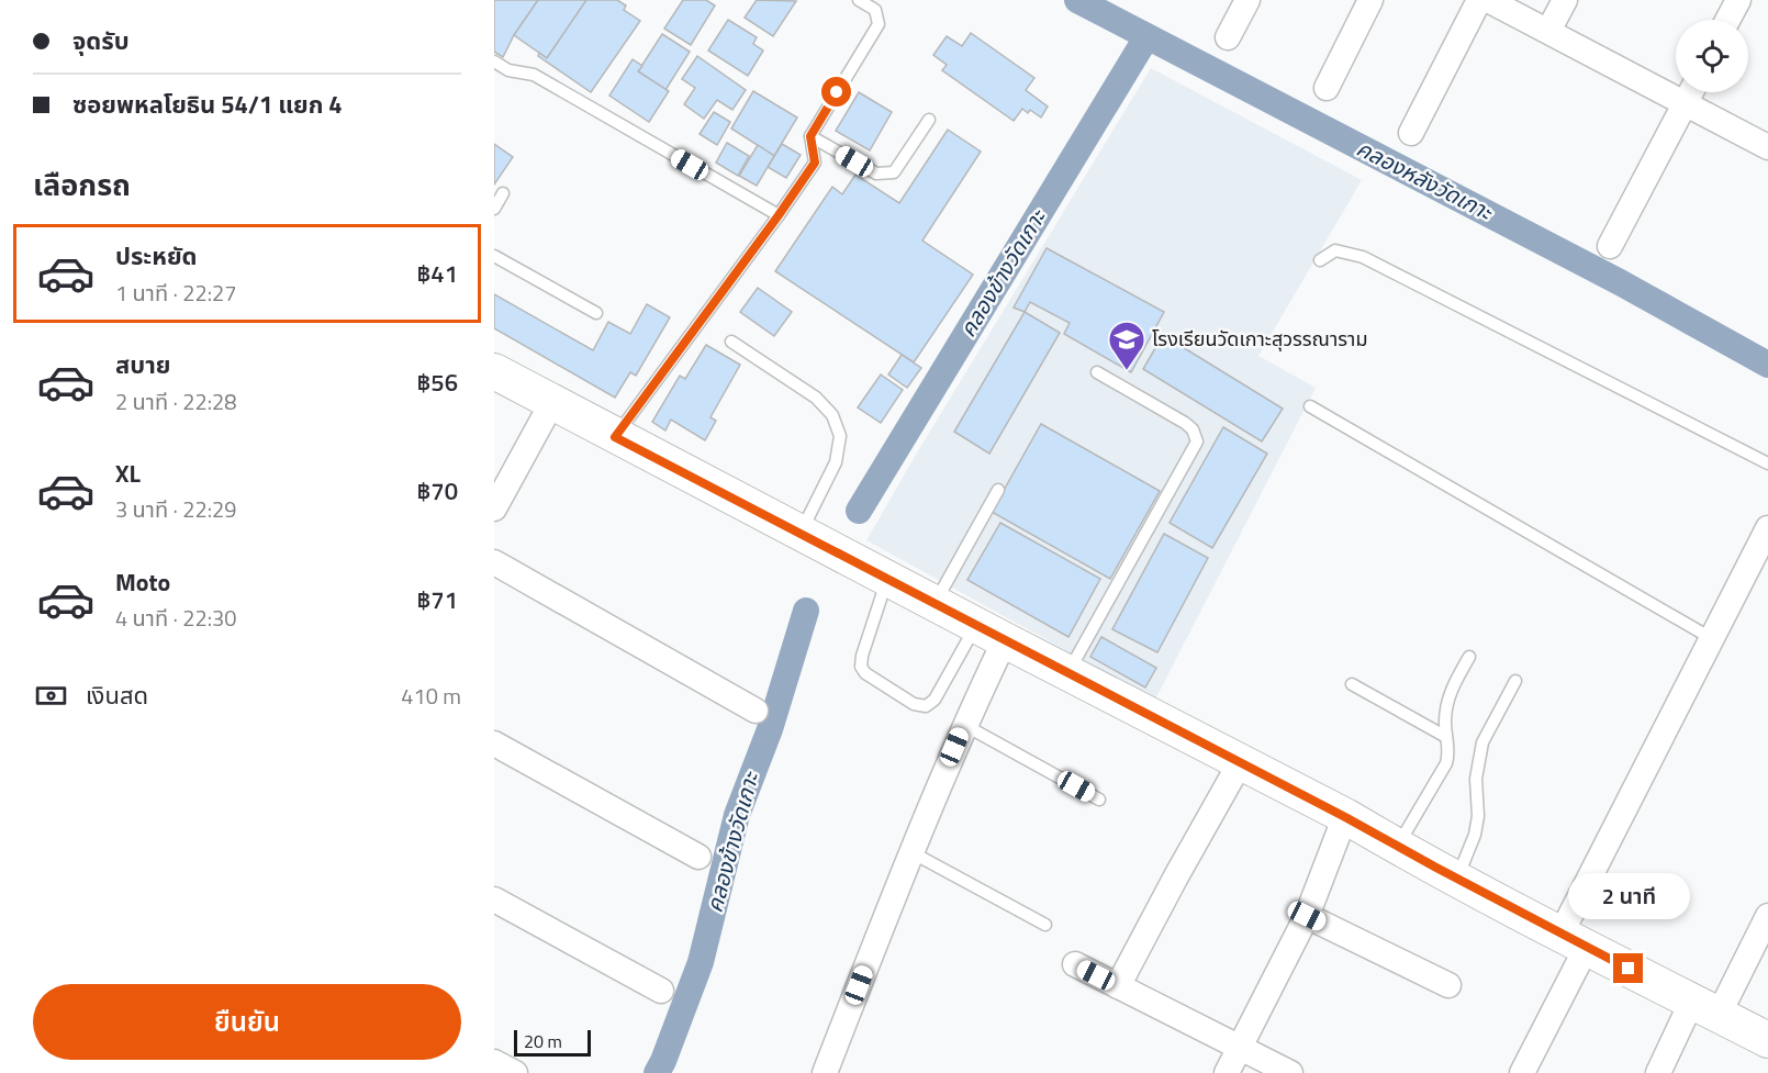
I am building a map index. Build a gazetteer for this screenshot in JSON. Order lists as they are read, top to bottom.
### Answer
{
  "water": ["คลองหลังวัดเกาะ", "คลองข้างวัดเกาะ"],
  "places": {
    "school or university": ["โรงเรียนวัดเกาะสุวรรณาราม"]
  },
  "scale_bar": "20 m",
  "page": {
    "banner": ["จุดรับ", "ซอยพหลโยธิน 54/1 แยก 4"],
    "heading": "เลือกรถ",
    "list": [
      {
        "name": "ประหยัด",
        "note": "1 นาที · 22:27",
        "value": "฿41"
      },
      {
        "name": "สบาย",
        "note": "2 นาที · 22:28",
        "value": "฿56"
      },
      {
        "name": "XL",
        "note": "3 นาที · 22:29",
        "value": "฿70"
      },
      {
        "name": "Moto",
        "note": "4 นาที · 22:30",
        "value": "฿71"
      }
    ],
    "pay": ["เงินสด", "410 m"],
    "bubble": "2 นาที",
    "buttons": "ยืนยัน",
    "scale": "20 m"
  }
}
